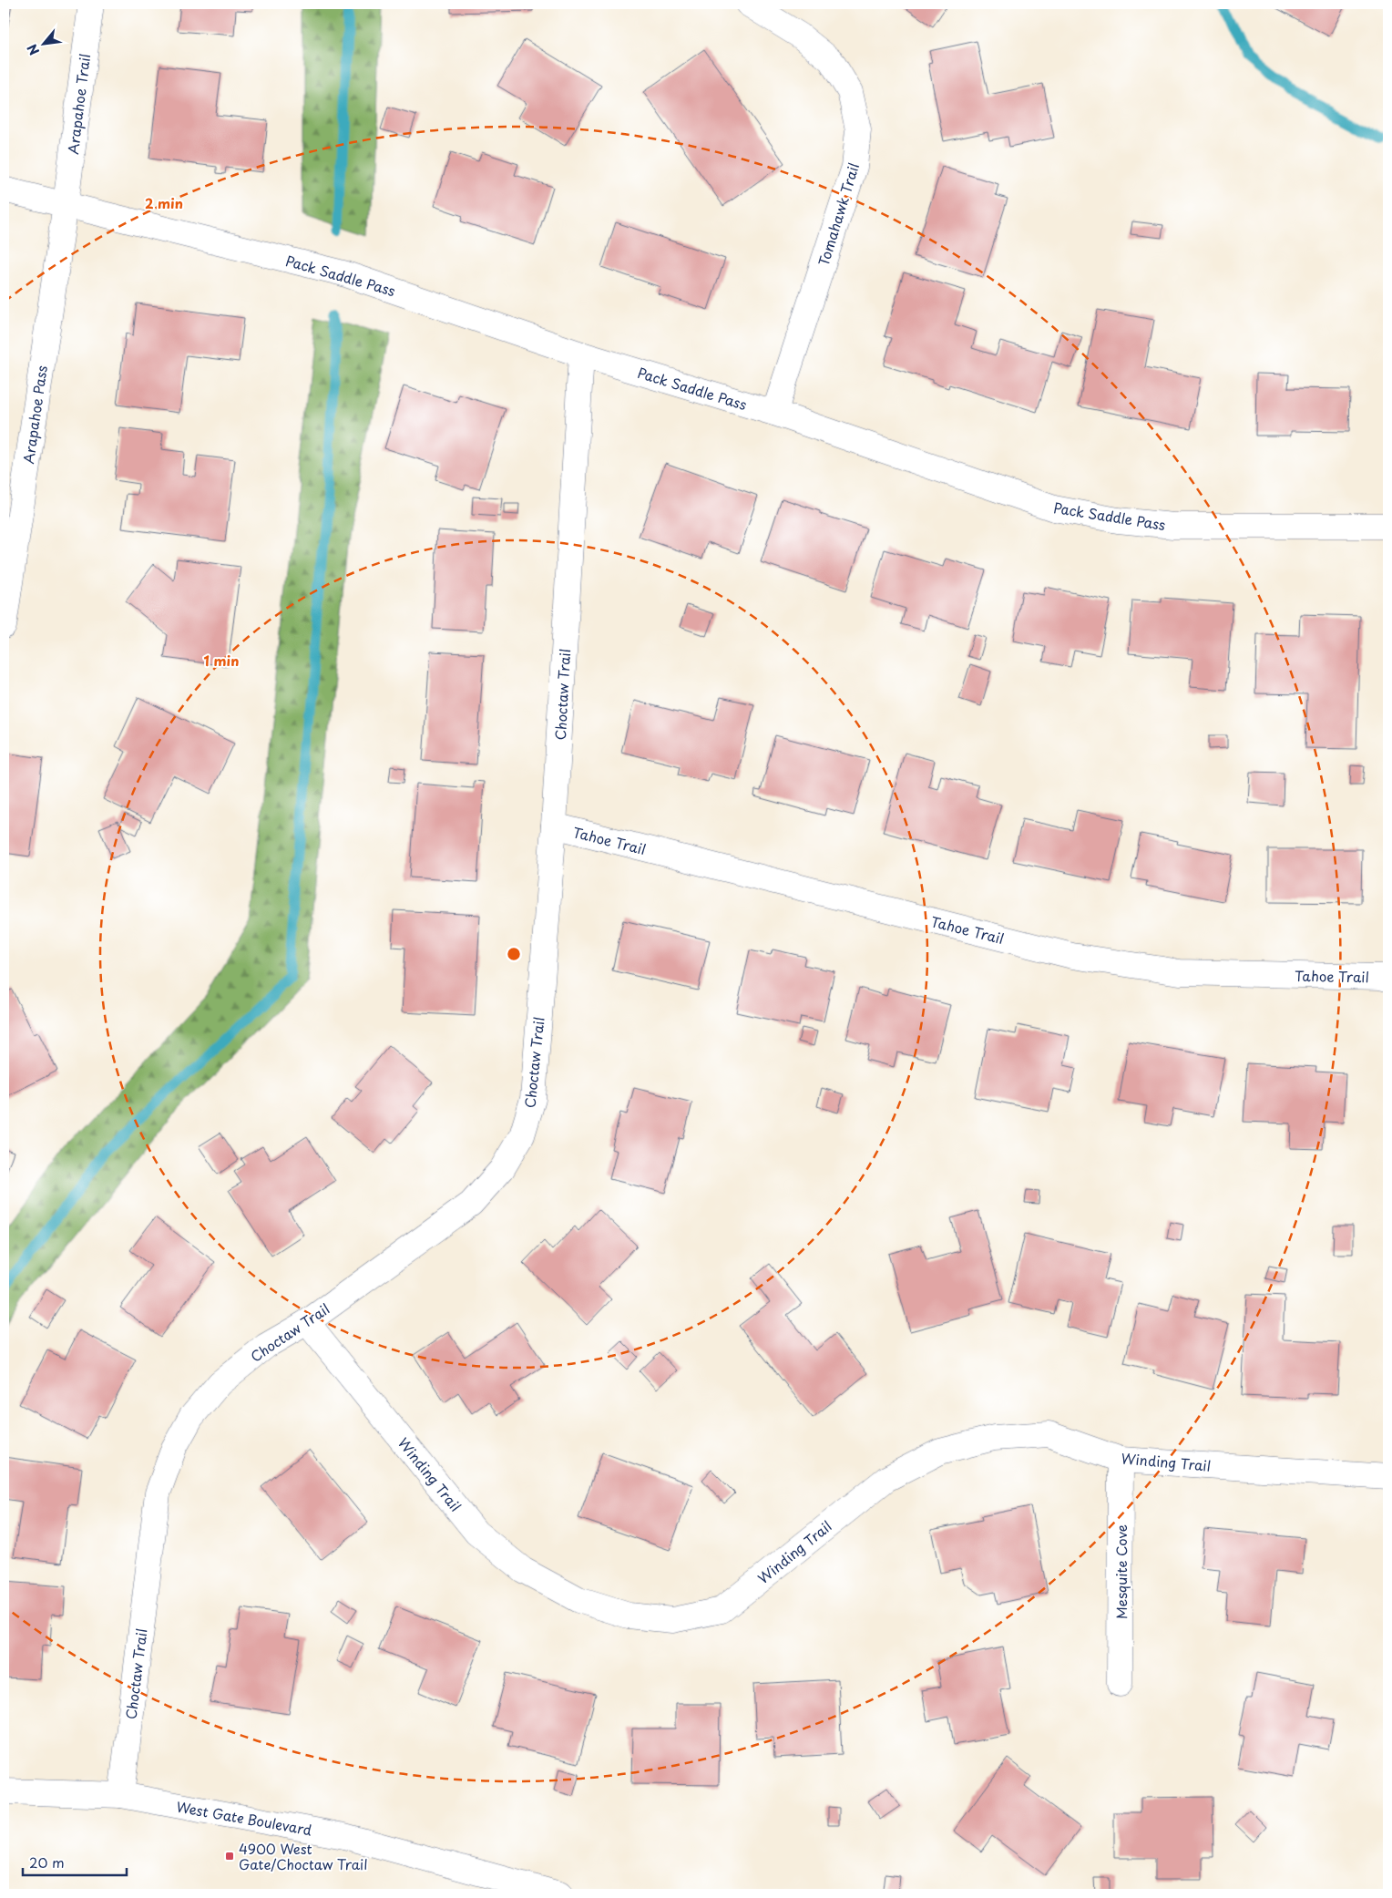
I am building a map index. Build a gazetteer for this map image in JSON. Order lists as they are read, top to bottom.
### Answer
{
  "streets": {
    "street": [
      "Arapahoe Trail",
      "Tomahawk Trail",
      "Pack Saddle Pass",
      "Arapahoe Pass",
      "Choctaw Trail",
      "Tahoe Trail",
      "Winding Trail",
      "Mesquite Cove",
      "West Gate Boulevard"
    ]
  },
  "crossings": [
    ["Arapahoe Trail", "Pack Saddle Pass"],
    ["Arapahoe Trail", "Arapahoe Pass"],
    ["Tomahawk Trail", "Pack Saddle Pass"],
    ["Pack Saddle Pass", "Arapahoe Pass"],
    ["Pack Saddle Pass", "Choctaw Trail"],
    ["Choctaw Trail", "Tahoe Trail"],
    ["Choctaw Trail", "Winding Trail"],
    ["Choctaw Trail", "West Gate Boulevard"],
    ["Winding Trail", "Mesquite Cove"]
  ],
  "places": {
    "transit": ["4900 West Gate/Choctaw Trail"]
  },
  "scale_bar": "20 m",
  "north": "bottom left",
  "rings": ["2 min", "1 min"]
}
